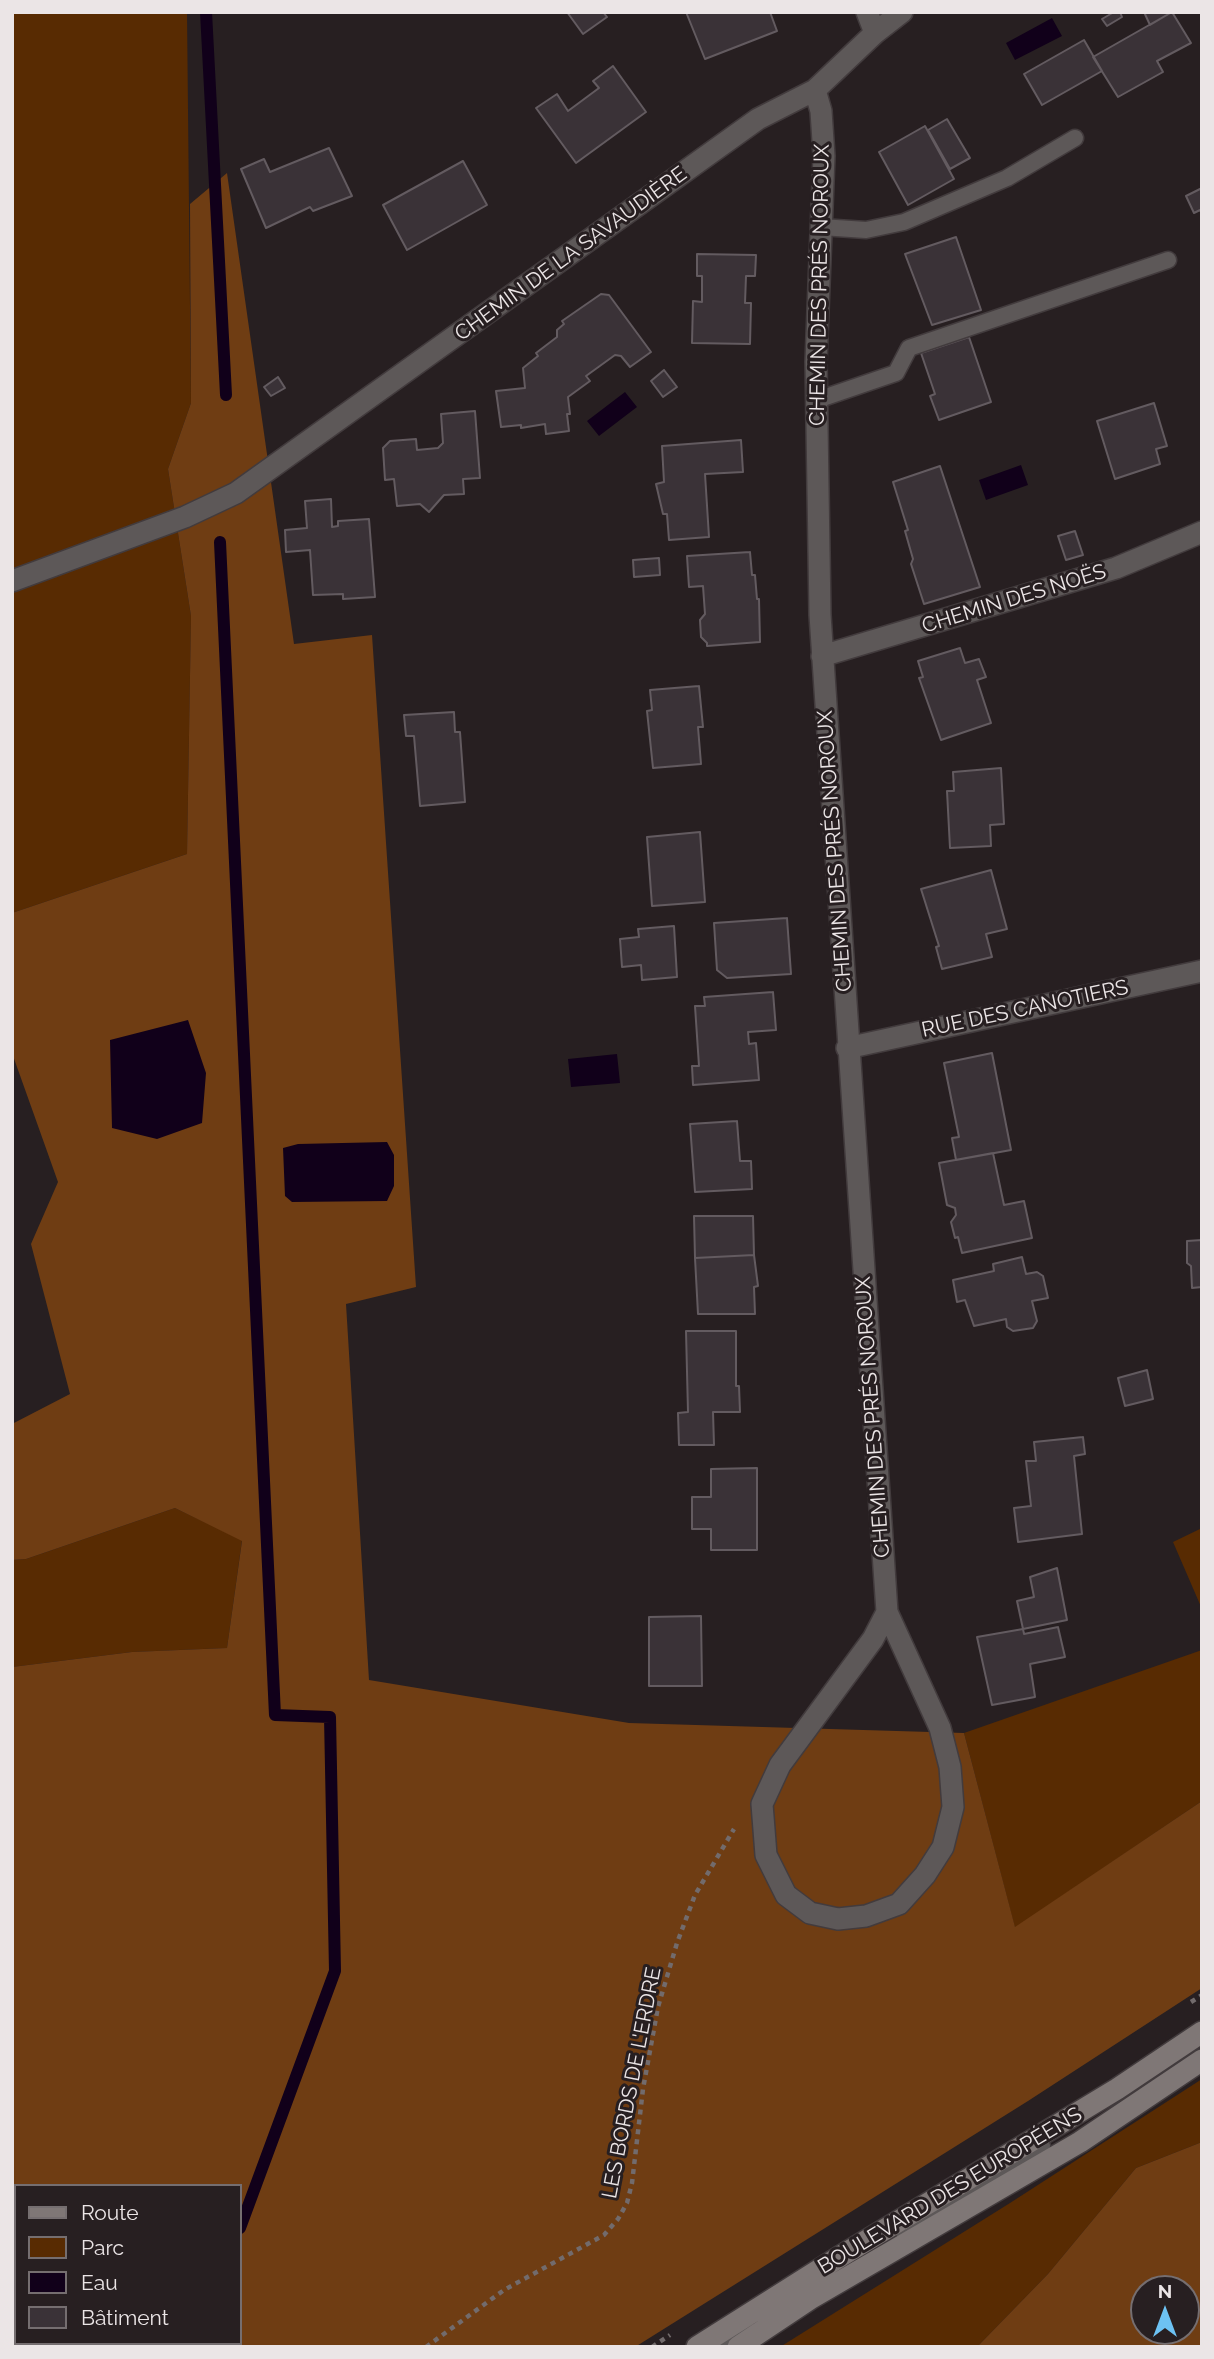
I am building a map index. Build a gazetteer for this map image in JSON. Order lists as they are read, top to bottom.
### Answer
{
  "streets": {
    "main road": ["BOULEVARD DES EUROPÉENS"],
    "street": [
      "CHEMIN DE LA SAVAUDIÈRE",
      "CHEMIN DES PRÉS NOROUX",
      "CHEMIN DES NOËS",
      "RUE DES CANOTIERS"
    ],
    "path": ["LES BORDS DE L'ERDRE"]
  },
  "crossings": [
    ["CHEMIN DE LA SAVAUDIÈRE", "CHEMIN DES PRÉS NOROUX"],
    ["CHEMIN DES PRÉS NOROUX", "CHEMIN DES NOËS"],
    ["CHEMIN DES PRÉS NOROUX", "RUE DES CANOTIERS"]
  ],
  "legend": [
    "Route",
    "Parc",
    "Eau",
    "Bâtiment"
  ],
  "north": "top"
}
